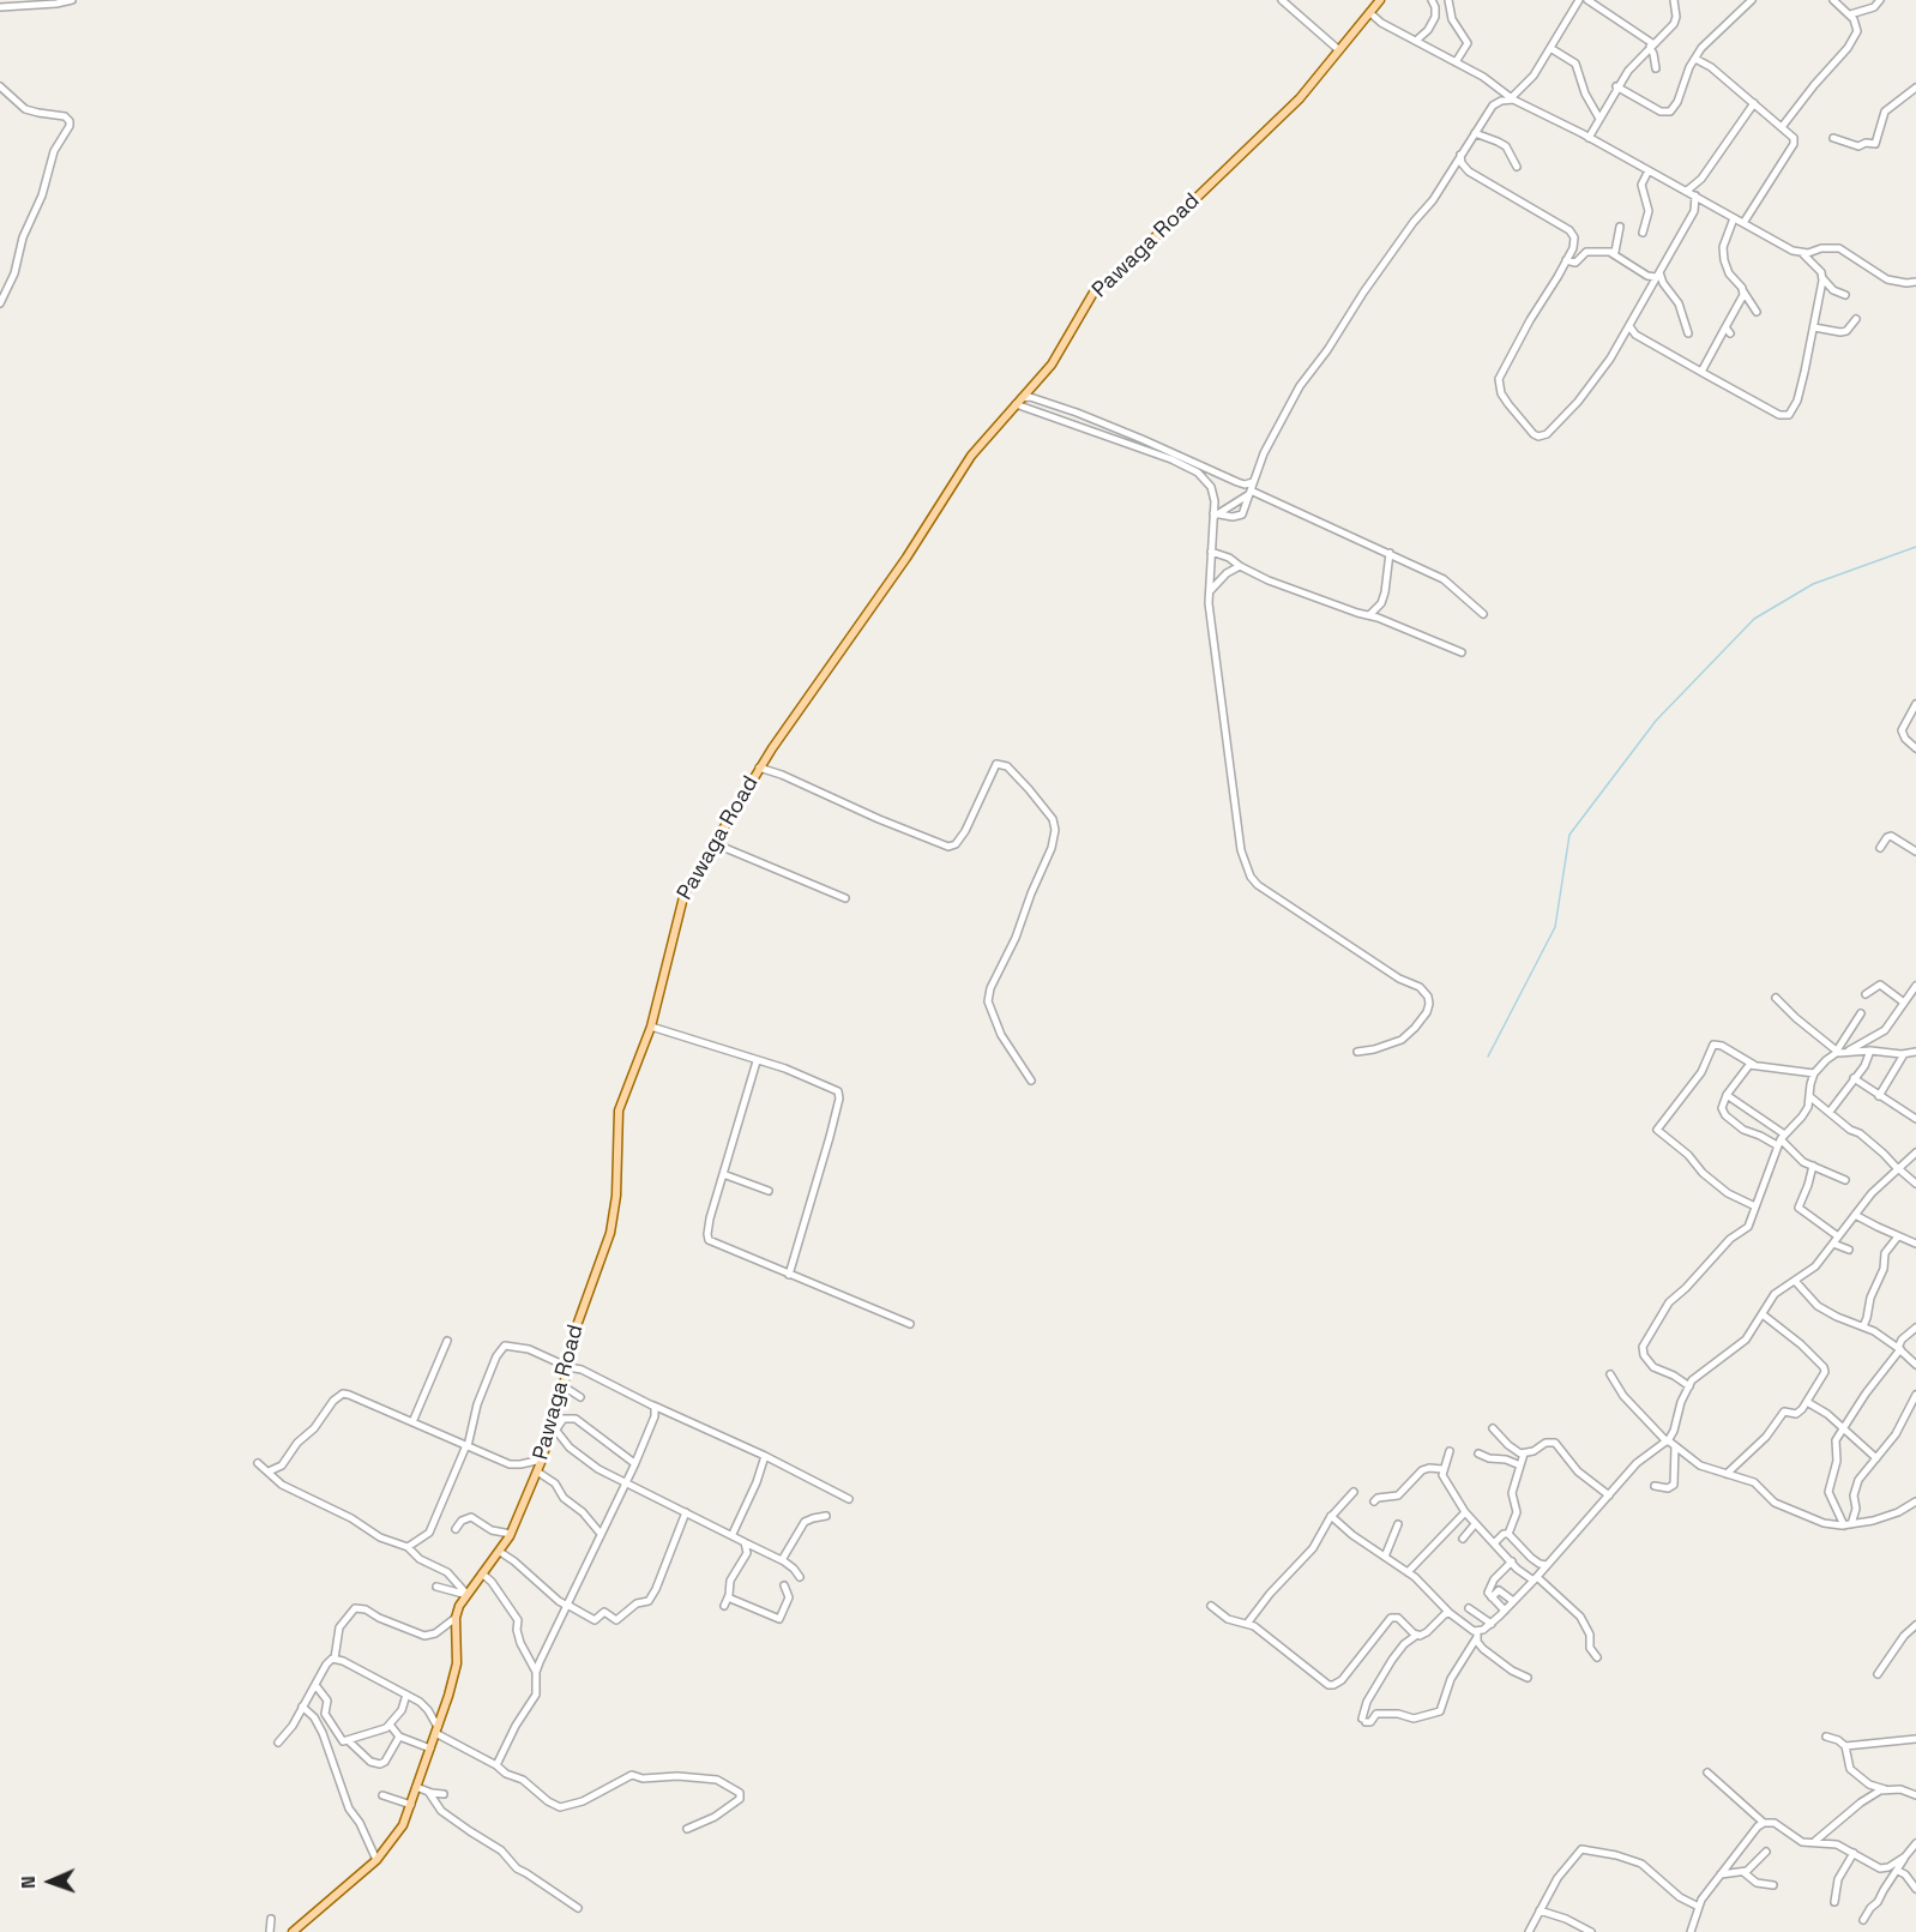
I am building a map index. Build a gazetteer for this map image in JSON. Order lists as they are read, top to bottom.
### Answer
{
  "streets": {
    "main road": ["Pawaga Road"]
  },
  "north": "left"
}
